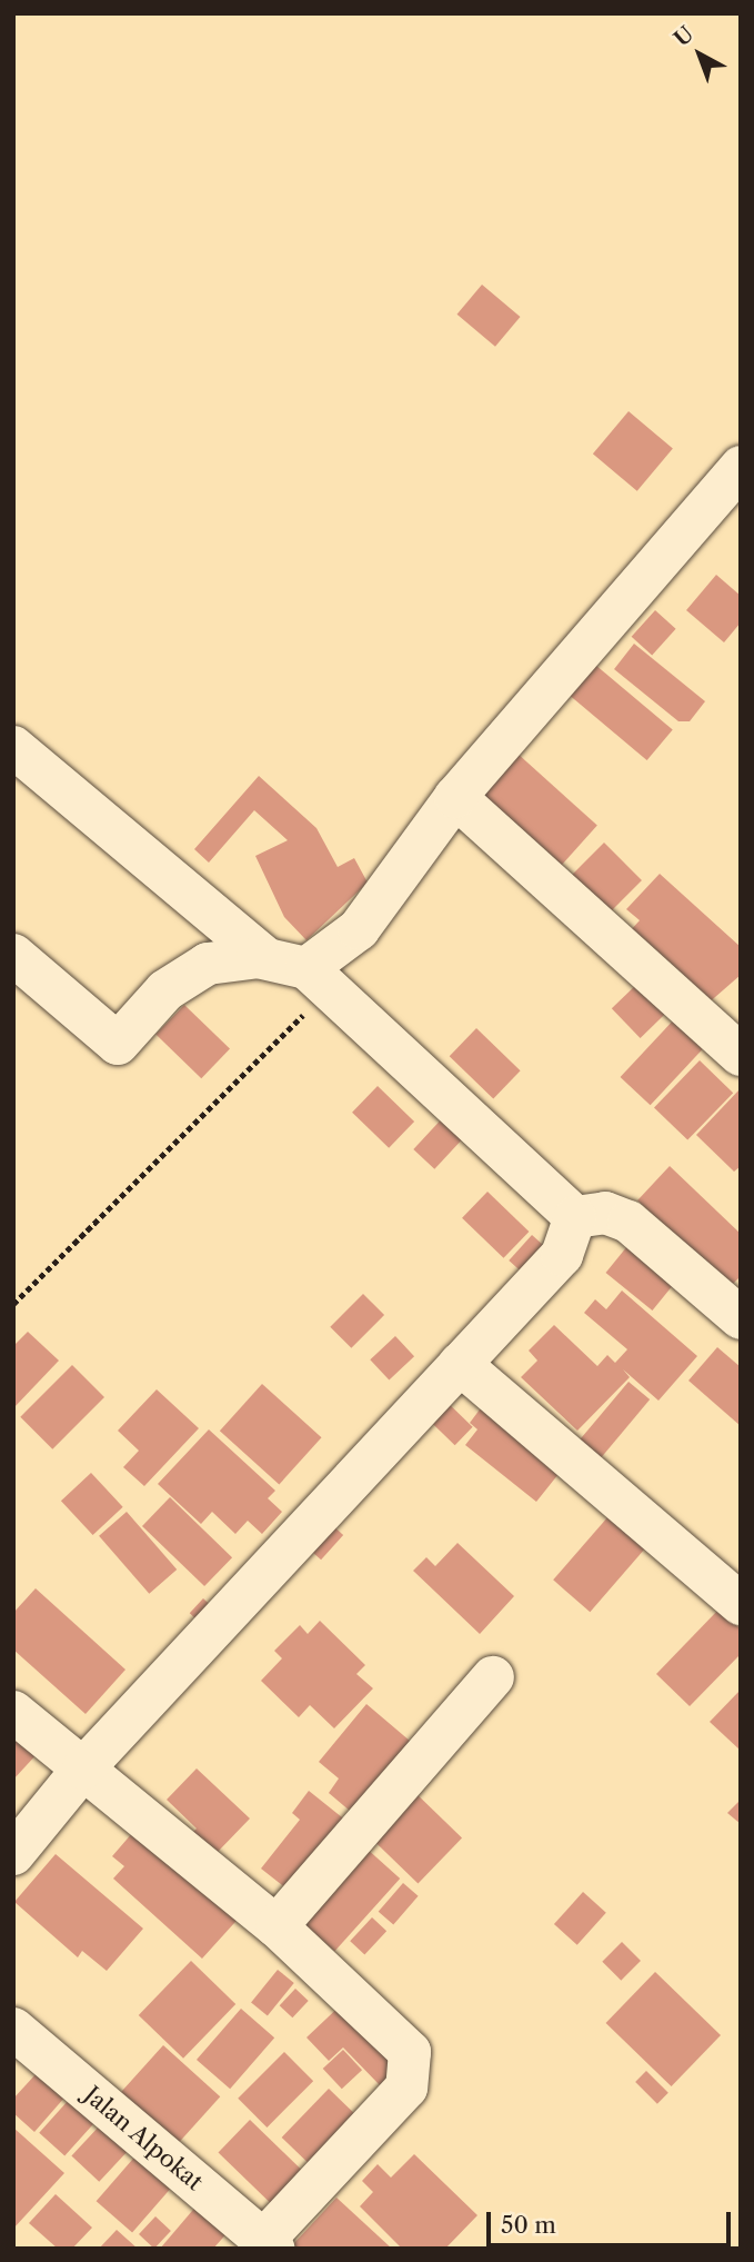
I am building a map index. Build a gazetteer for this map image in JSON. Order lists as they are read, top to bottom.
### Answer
{
  "streets": {
    "street": ["Jalan Alpokat"]
  },
  "scale_bar": "50 m",
  "north": "top left"
}
